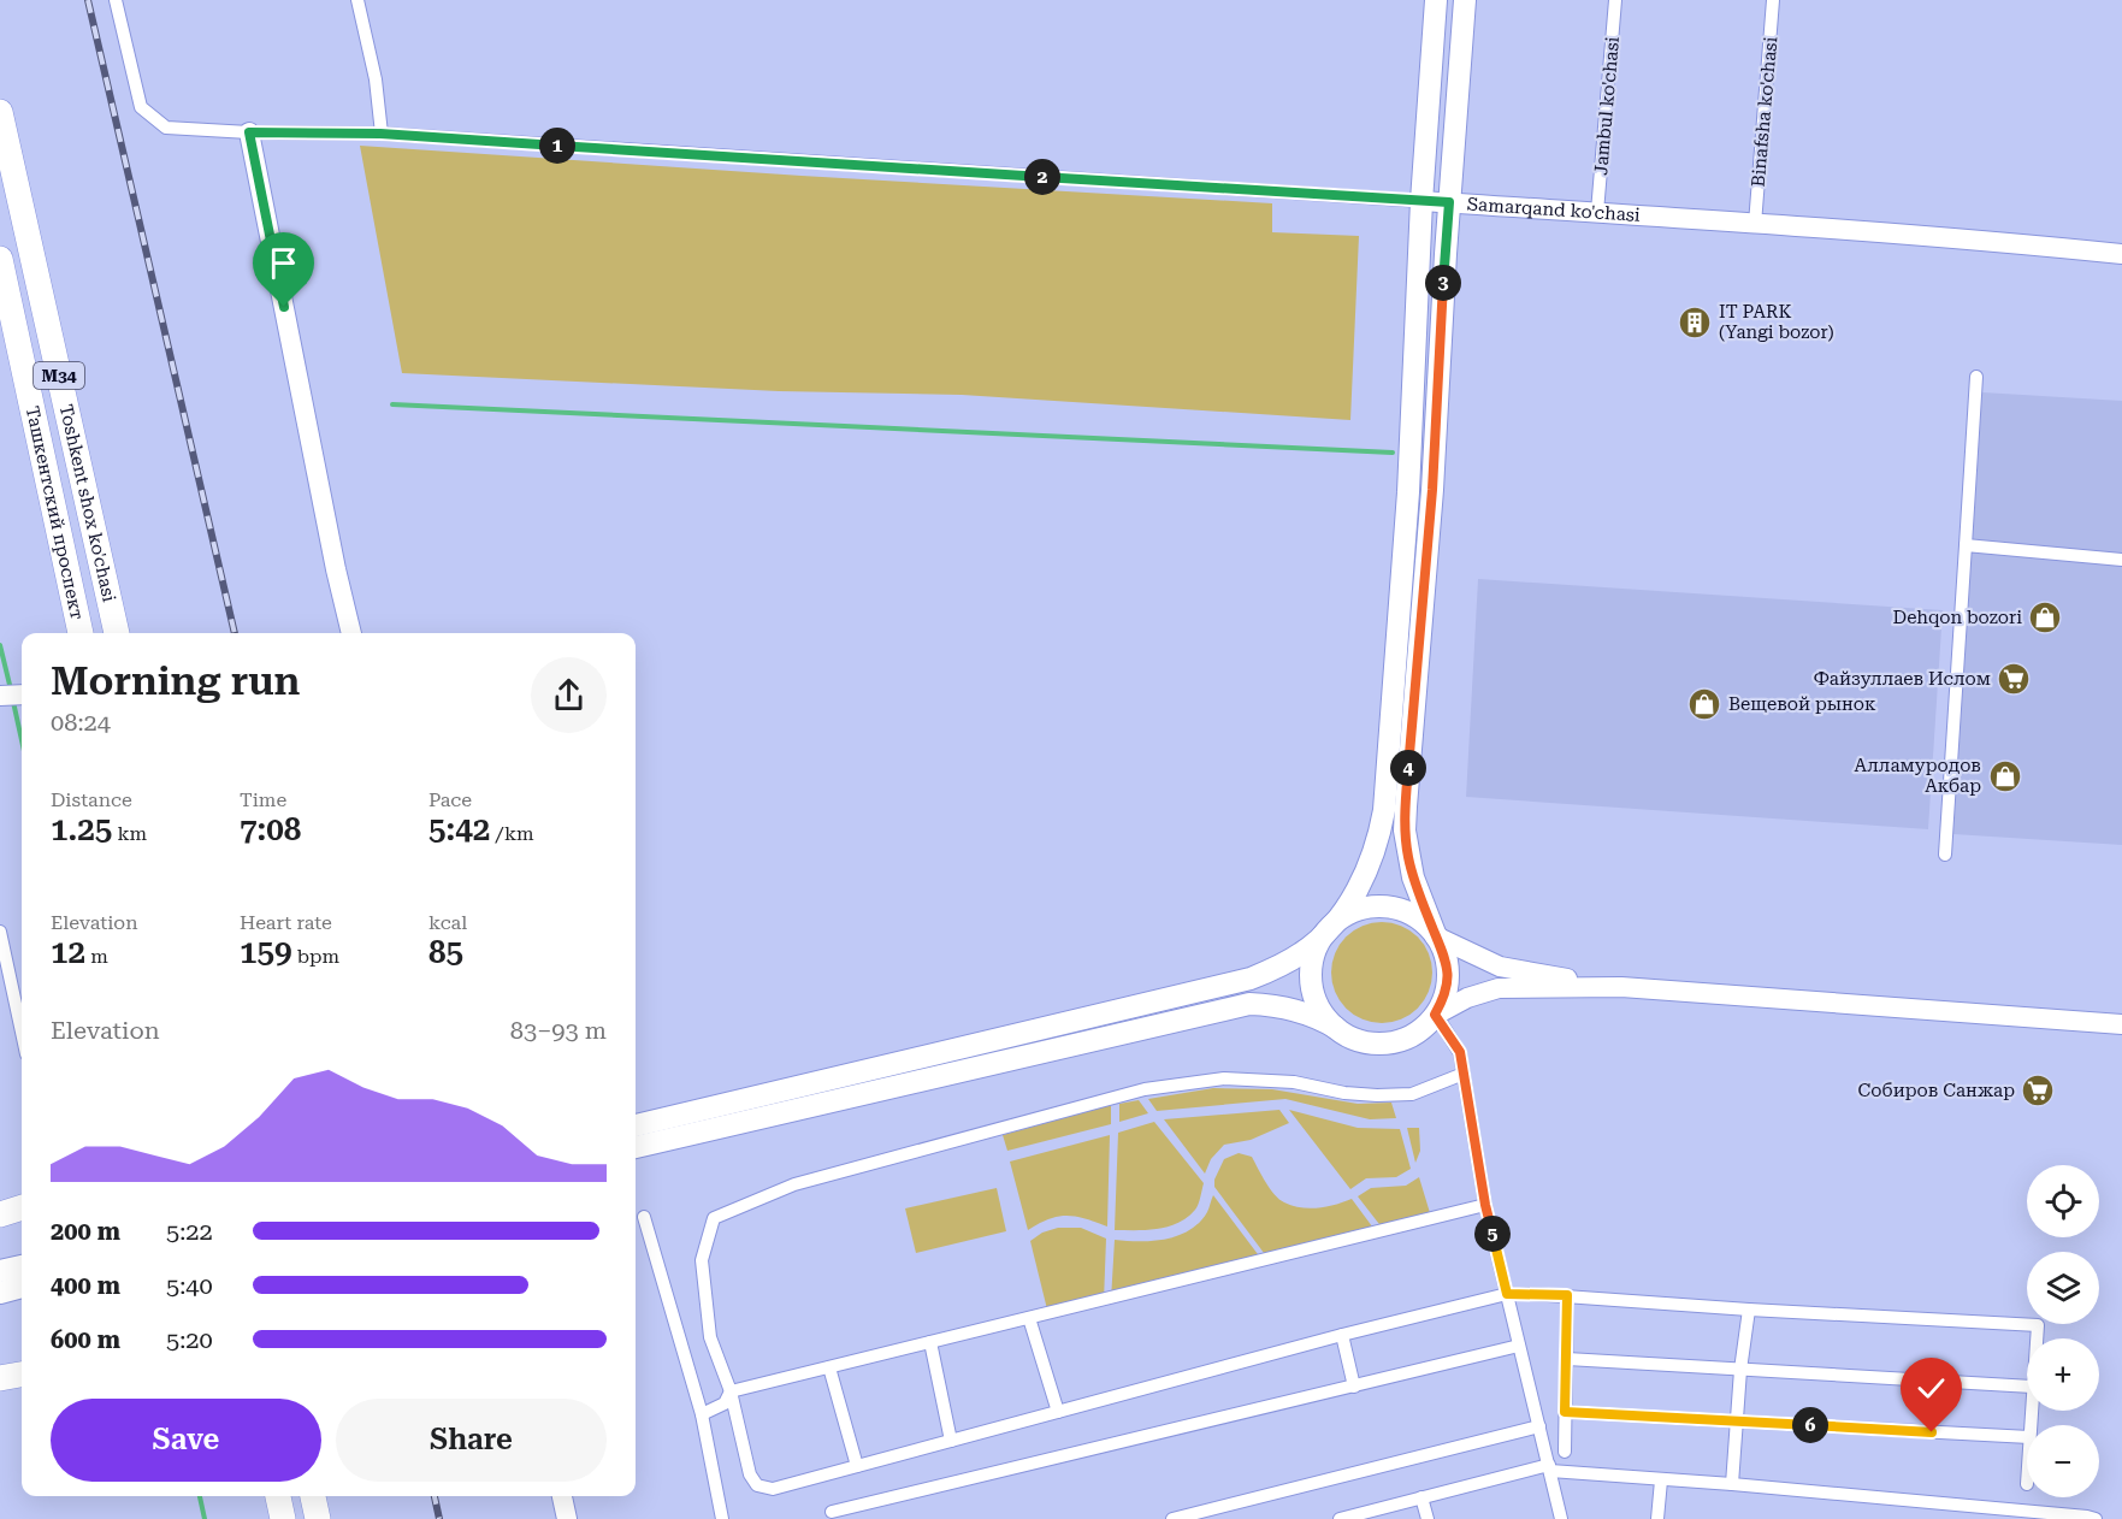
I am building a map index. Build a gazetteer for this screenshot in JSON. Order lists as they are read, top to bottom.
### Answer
{
  "streets": {
    "highway": ["M34", "Toshkent shox ko'chasi", "Ташкентский проспект"],
    "street": ["Jambul ko'chasi", "Binafsha ko'chasi", "Samarqand ko'chasi"]
  },
  "crossings": [
    ["Jambul ko'chasi", "Samarqand ko'chasi"],
    ["Binafsha ko'chasi", "Samarqand ko'chasi"]
  ],
  "places": {
    "building": ["IT PARK (Yangi bozor)"],
    "shop": ["Dehqon bozori", "Вещевой рынок", "Алламуродов Акбар"],
    "supermarket": ["Файзуллаев Ислом", "Собиров Санжар"]
  },
  "page": {
    "pins": [
      "1",
      "2",
      "3",
      "4",
      "5",
      "6"
    ],
    "heading": ["Morning run", "08:24"],
    "stats": [
      ["Distance", "1.25 km"],
      ["Time", "7:08"],
      ["Pace", "5:42 /km"],
      ["Elevation", "12 m"],
      ["Heart rate", "159 bpm"],
      ["kcal", "85"]
    ],
    "chart": ["Elevation", "83–93 m"],
    "map_buttons": ["+", "−"],
    "list": [
      {
        "name": "200 m",
        "note": "5:22"
      },
      {
        "name": "400 m",
        "note": "5:40"
      },
      {
        "name": "600 m",
        "note": "5:20"
      }
    ],
    "buttons": ["Save", "Share"]
  }
}
